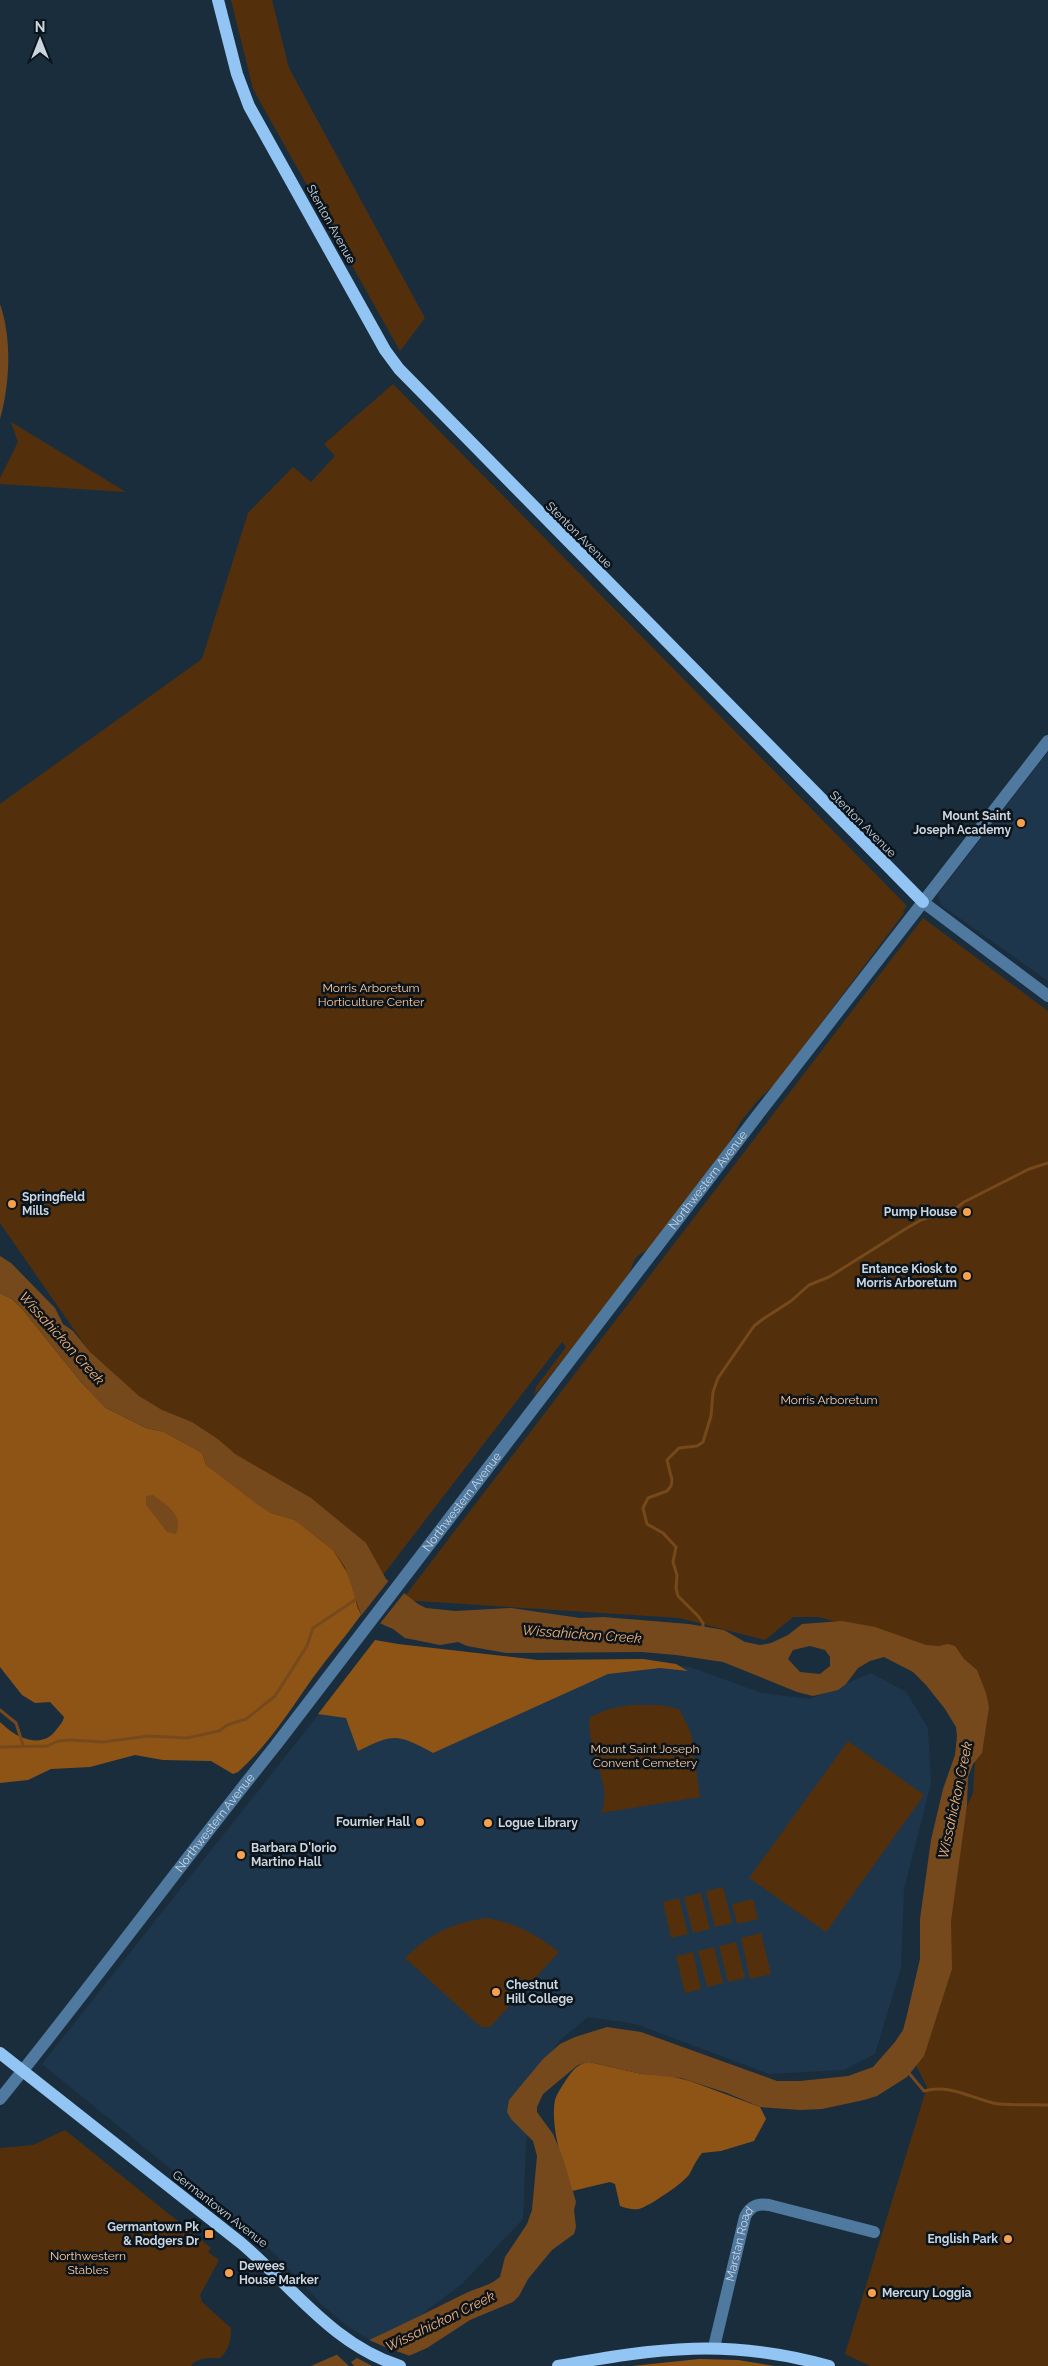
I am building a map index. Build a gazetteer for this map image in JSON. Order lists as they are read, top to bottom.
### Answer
{
  "streets": {
    "main road": ["Stenton Avenue", "Germantown Avenue"],
    "street": ["Northwestern Avenue", "Marstan Road"]
  },
  "crossings": [
    ["Stenton Avenue", "Northwestern Avenue"],
    ["Northwestern Avenue", "Germantown Avenue"]
  ],
  "water": ["Wissahickon Creek"],
  "parks": [
    "Morris Arboretum Horticulture Center",
    "Morris Arboretum",
    "Mount Saint Joseph Convent Cemetery",
    "Northwestern Stables"
  ],
  "places": {
    "other": [
      "Mount Saint Joseph Academy",
      "Springfield Mills",
      "Pump House",
      "Entance Kiosk to Morris Arboretum",
      "Fournier Hall",
      "Logue Library",
      "Barbara D'Iorio Martino Hall",
      "Chestnut Hill College",
      "English Park",
      "Dewees House Marker",
      "Mercury Loggia"
    ],
    "transit": ["Germantown Pk & Rodgers Dr"]
  },
  "north": "top"
}
